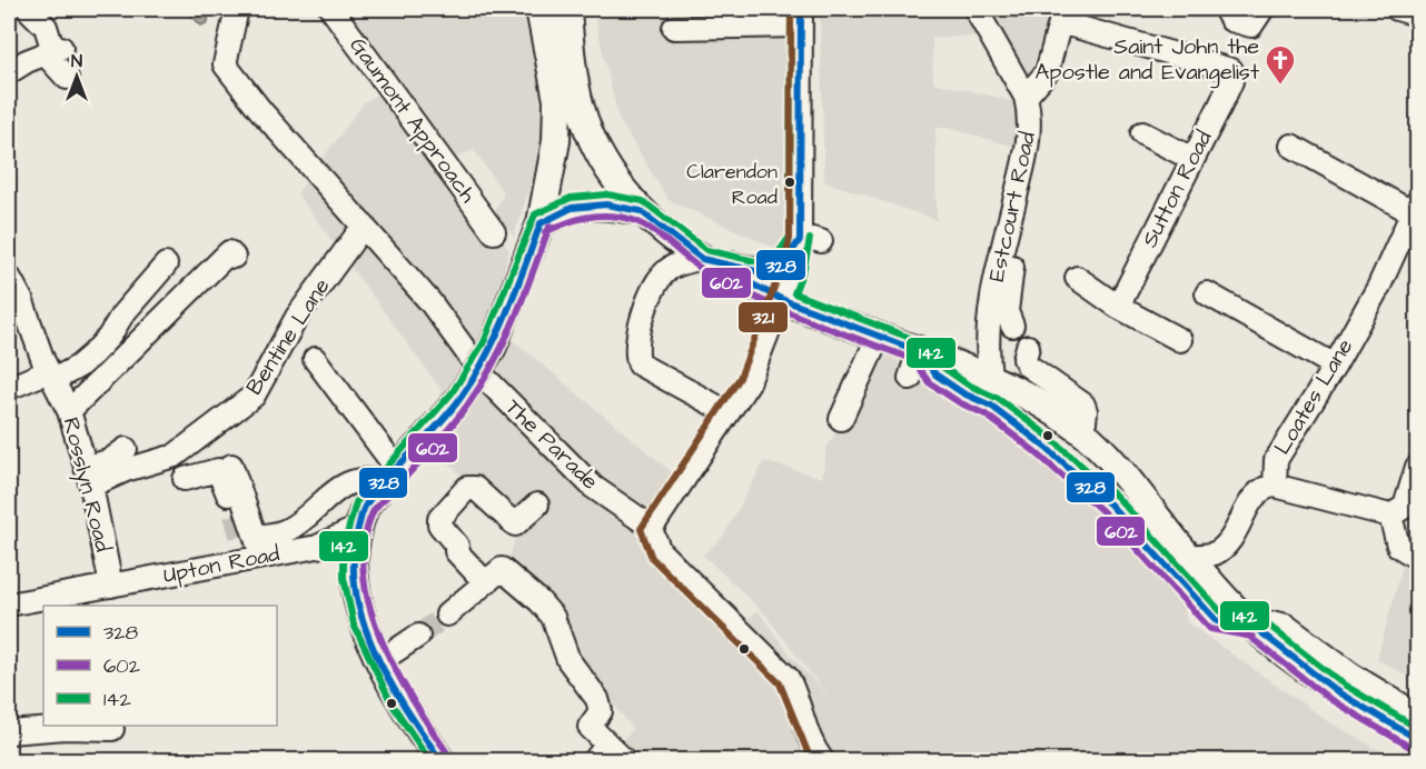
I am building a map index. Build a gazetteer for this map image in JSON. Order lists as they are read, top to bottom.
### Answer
{
  "streets": {
    "street": [
      "Gaumont Approach",
      "Sutton Road",
      "Estcourt Road",
      "Bentine Lane",
      "Loates Lane",
      "The Parade",
      "Rosslyn Road",
      "Upton Road"
    ]
  },
  "crossings": [
    ["Bentine Lane", "The Parade"],
    ["Bentine Lane", "Rosslyn Road"],
    ["Rosslyn Road", "Upton Road"]
  ],
  "places": {
    "church": ["Saint John the Apostle and Evangelist"],
    "other": ["Clarendon Road"]
  },
  "lines": [
    "transit line 328",
    "transit line 142",
    "transit line 321",
    "transit line 602"
  ],
  "legend": ["328", "602", "142"],
  "north": "top"
}
